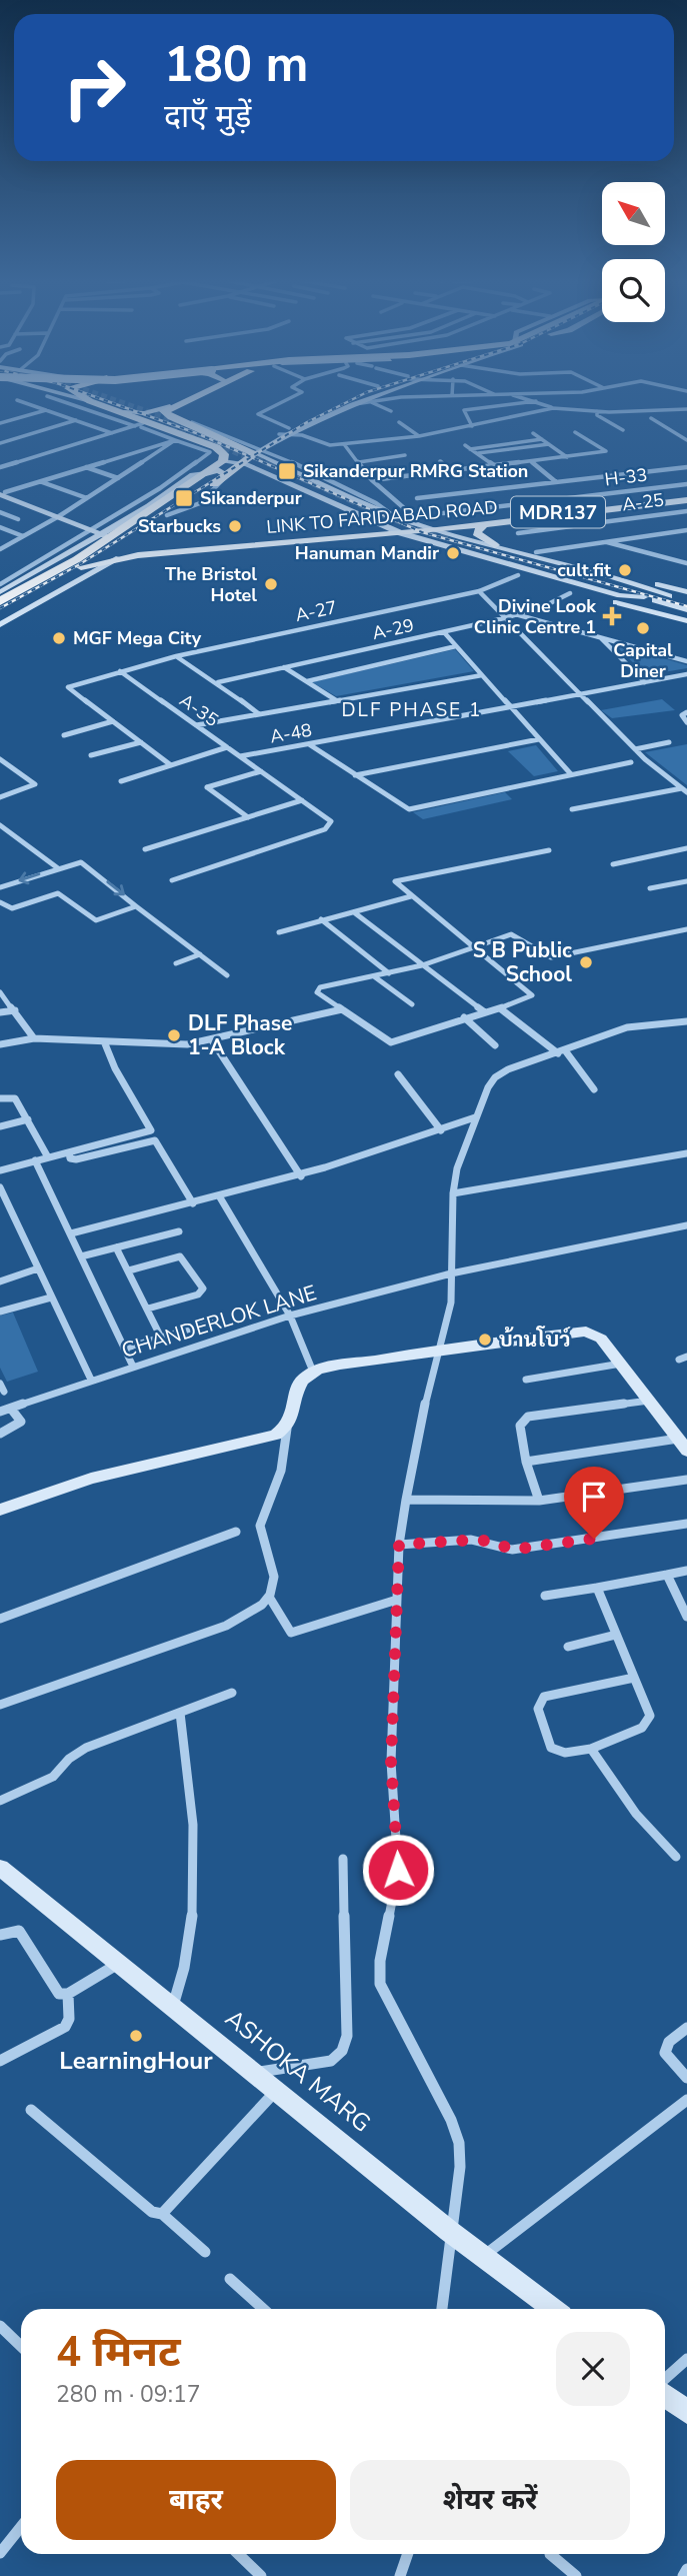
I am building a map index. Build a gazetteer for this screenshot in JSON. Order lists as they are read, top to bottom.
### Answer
{
  "streets": {
    "main road": ["MDR137", "LINK TO FARIDABAD ROAD"],
    "street": [
      "H-33",
      "A-25",
      "A-27",
      "A-29",
      "A-35",
      "A-48",
      "CHANDERLOK LANE",
      "ASHOKA MARG"
    ]
  },
  "crossings": [
    ["A-27", "A-35"],
    ["A-35", "A-48"]
  ],
  "districts": ["DLF PHASE 1"],
  "places": {
    "transit": ["Sikanderpur RMRG Station", "Sikanderpur"],
    "other": [
      "Starbucks",
      "Hanuman Mandir",
      "cult.fit",
      "The Bristol Hotel",
      "Capital Diner",
      "MGF Mega City",
      "S B Public School",
      "DLF Phase 1-A Block",
      "บ้านโบว์",
      "LearningHour"
    ],
    "health": ["Divine Look Clinic Centre 1"]
  },
  "north": "top left",
  "page": {
    "turn": ["180 m", "दाएँ मुड़ें"],
    "heading": ["4 मिनट", "280 m · 09:17"],
    "buttons": ["बाहर", "शेयर करें"]
  }
}
